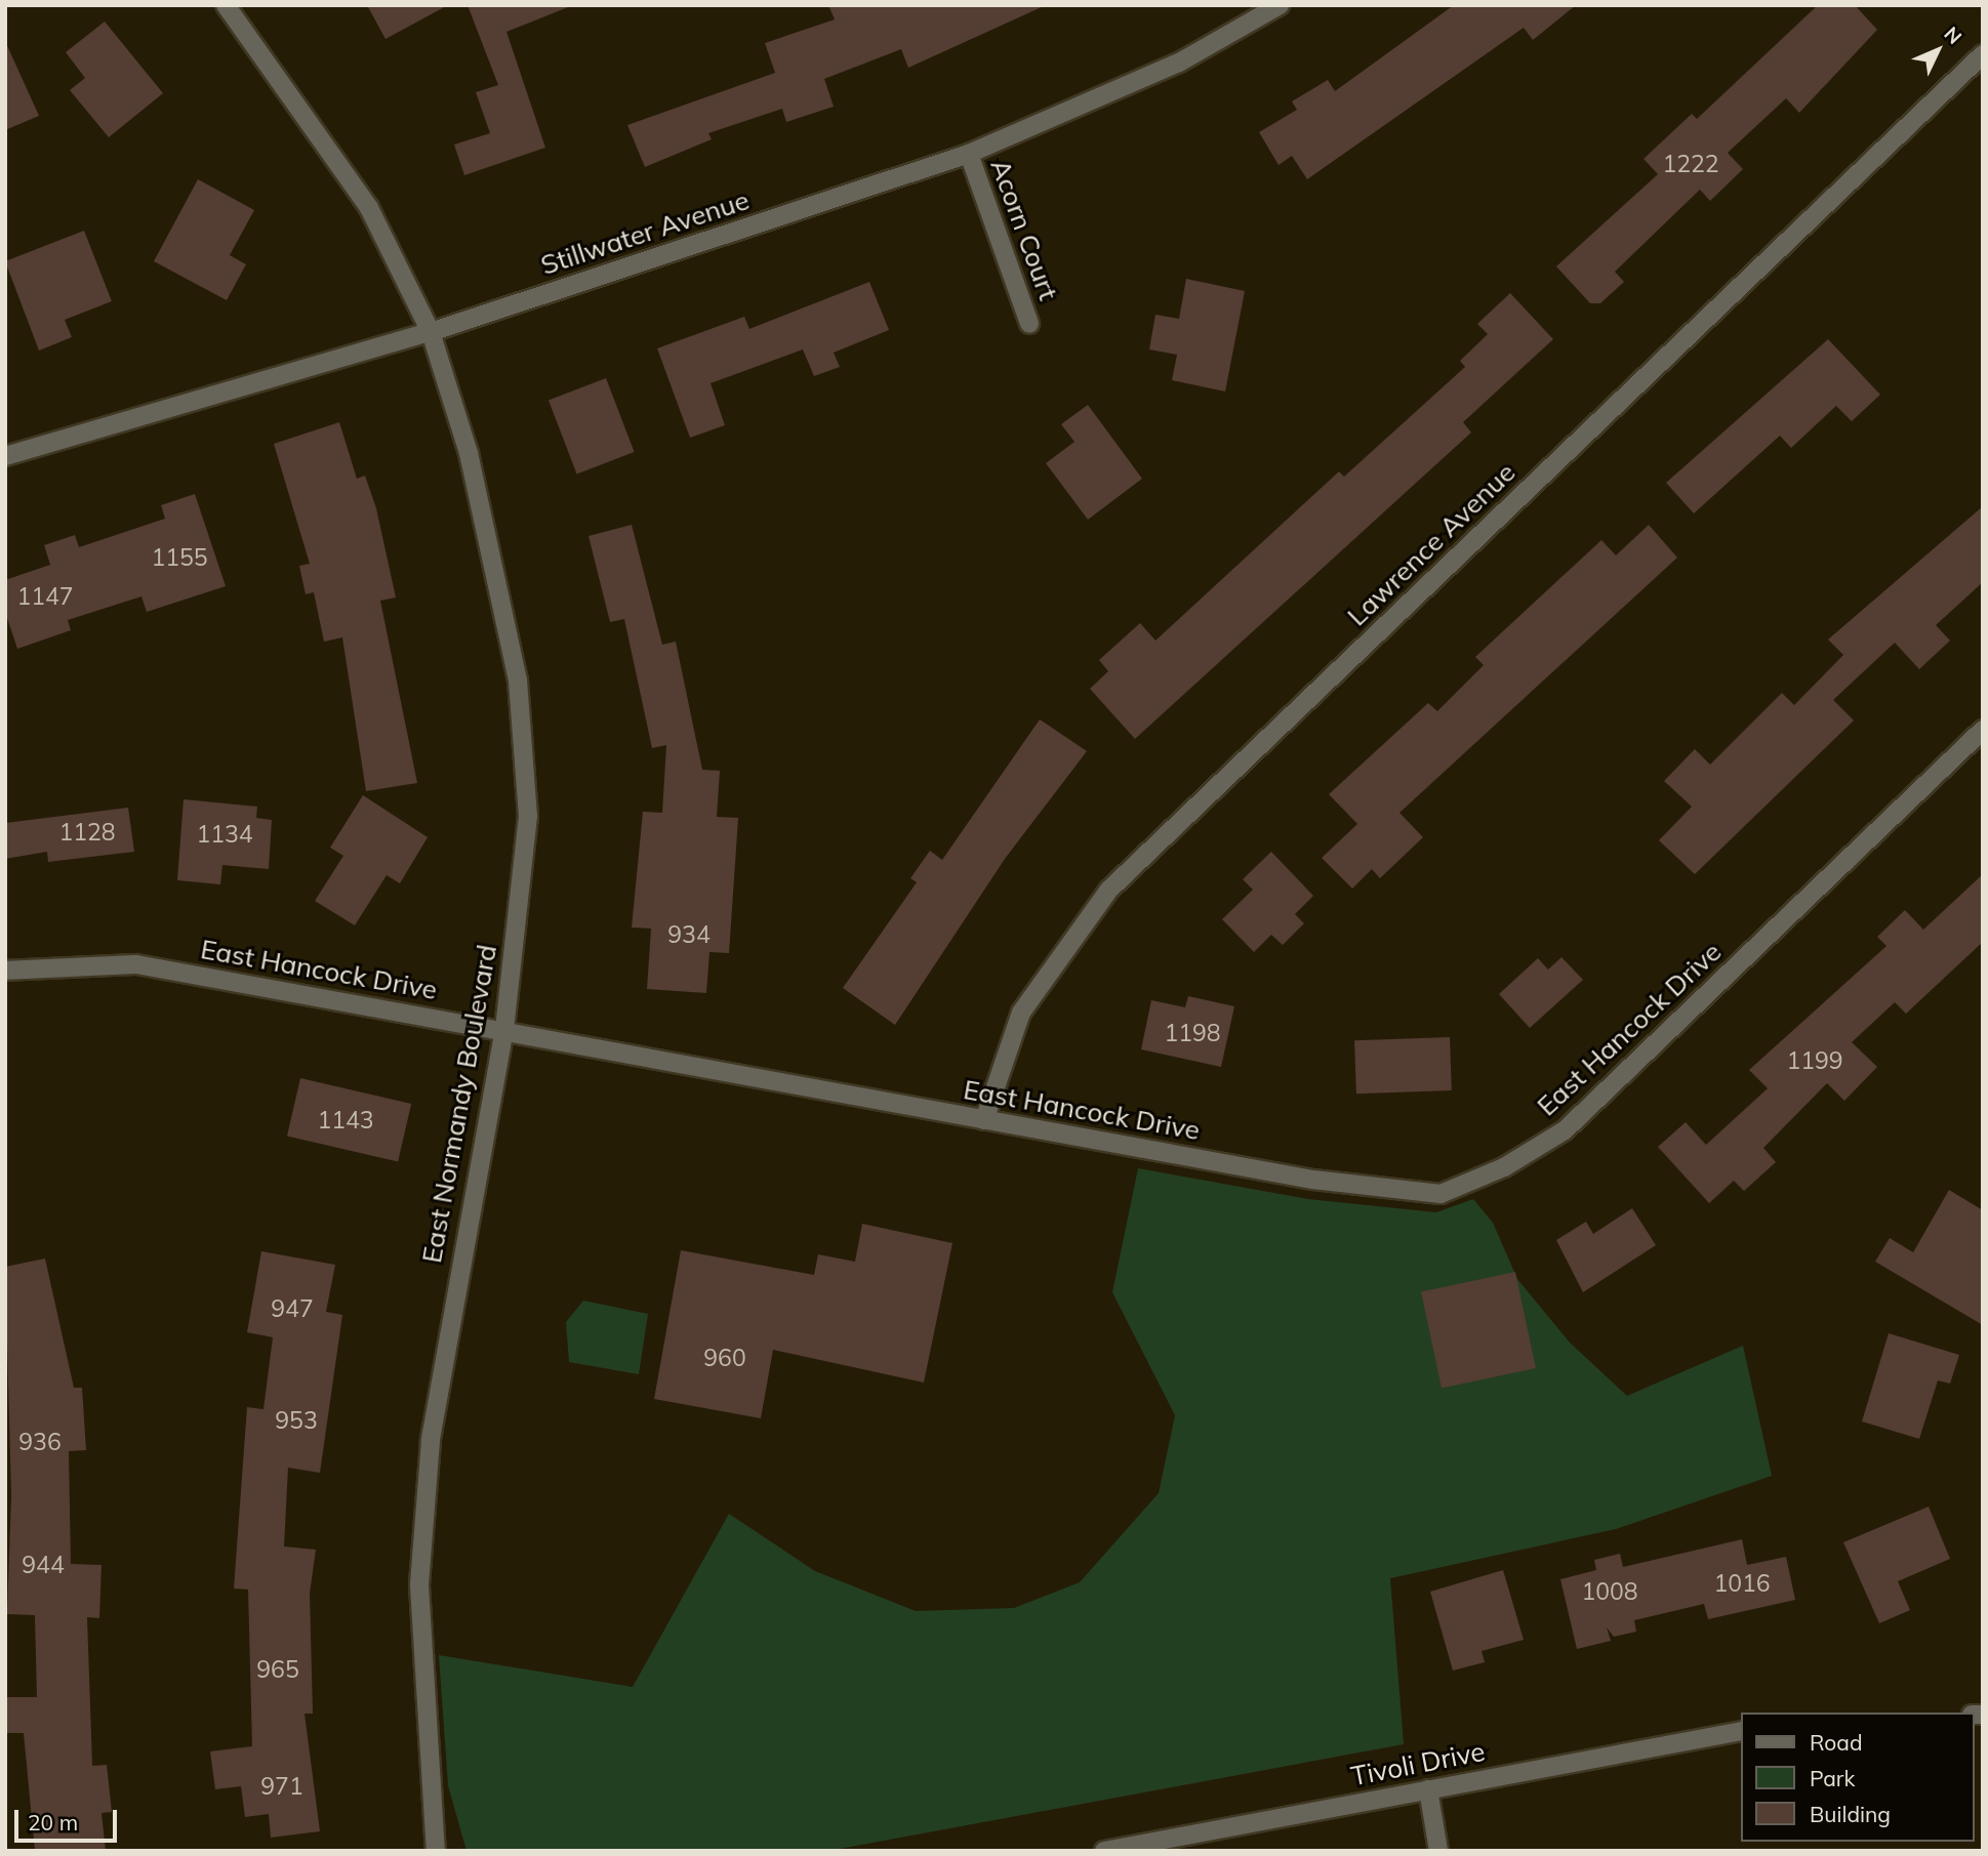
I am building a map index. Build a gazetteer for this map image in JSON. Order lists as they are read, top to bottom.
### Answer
{
  "streets": {
    "street": [
      "Acorn Court",
      "Stillwater Avenue",
      "Lawrence Avenue",
      "East Hancock Drive",
      "East Normandy Boulevard",
      "Tivoli Drive"
    ]
  },
  "crossings": [
    ["Acorn Court", "Stillwater Avenue"],
    ["Stillwater Avenue", "East Normandy Boulevard"],
    ["Lawrence Avenue", "East Hancock Drive"],
    ["East Hancock Drive", "East Normandy Boulevard"]
  ],
  "house_numbers": [
    "1222",
    "1155",
    "1147",
    "1128",
    "1134",
    "934",
    "1198",
    "1199",
    "1143",
    "947",
    "960",
    "953",
    "936",
    "944",
    "1016",
    "1008",
    "965",
    "971"
  ],
  "legend": ["Road", "Park", "Building"],
  "scale_bar": "20 m",
  "north": "top right"
}
